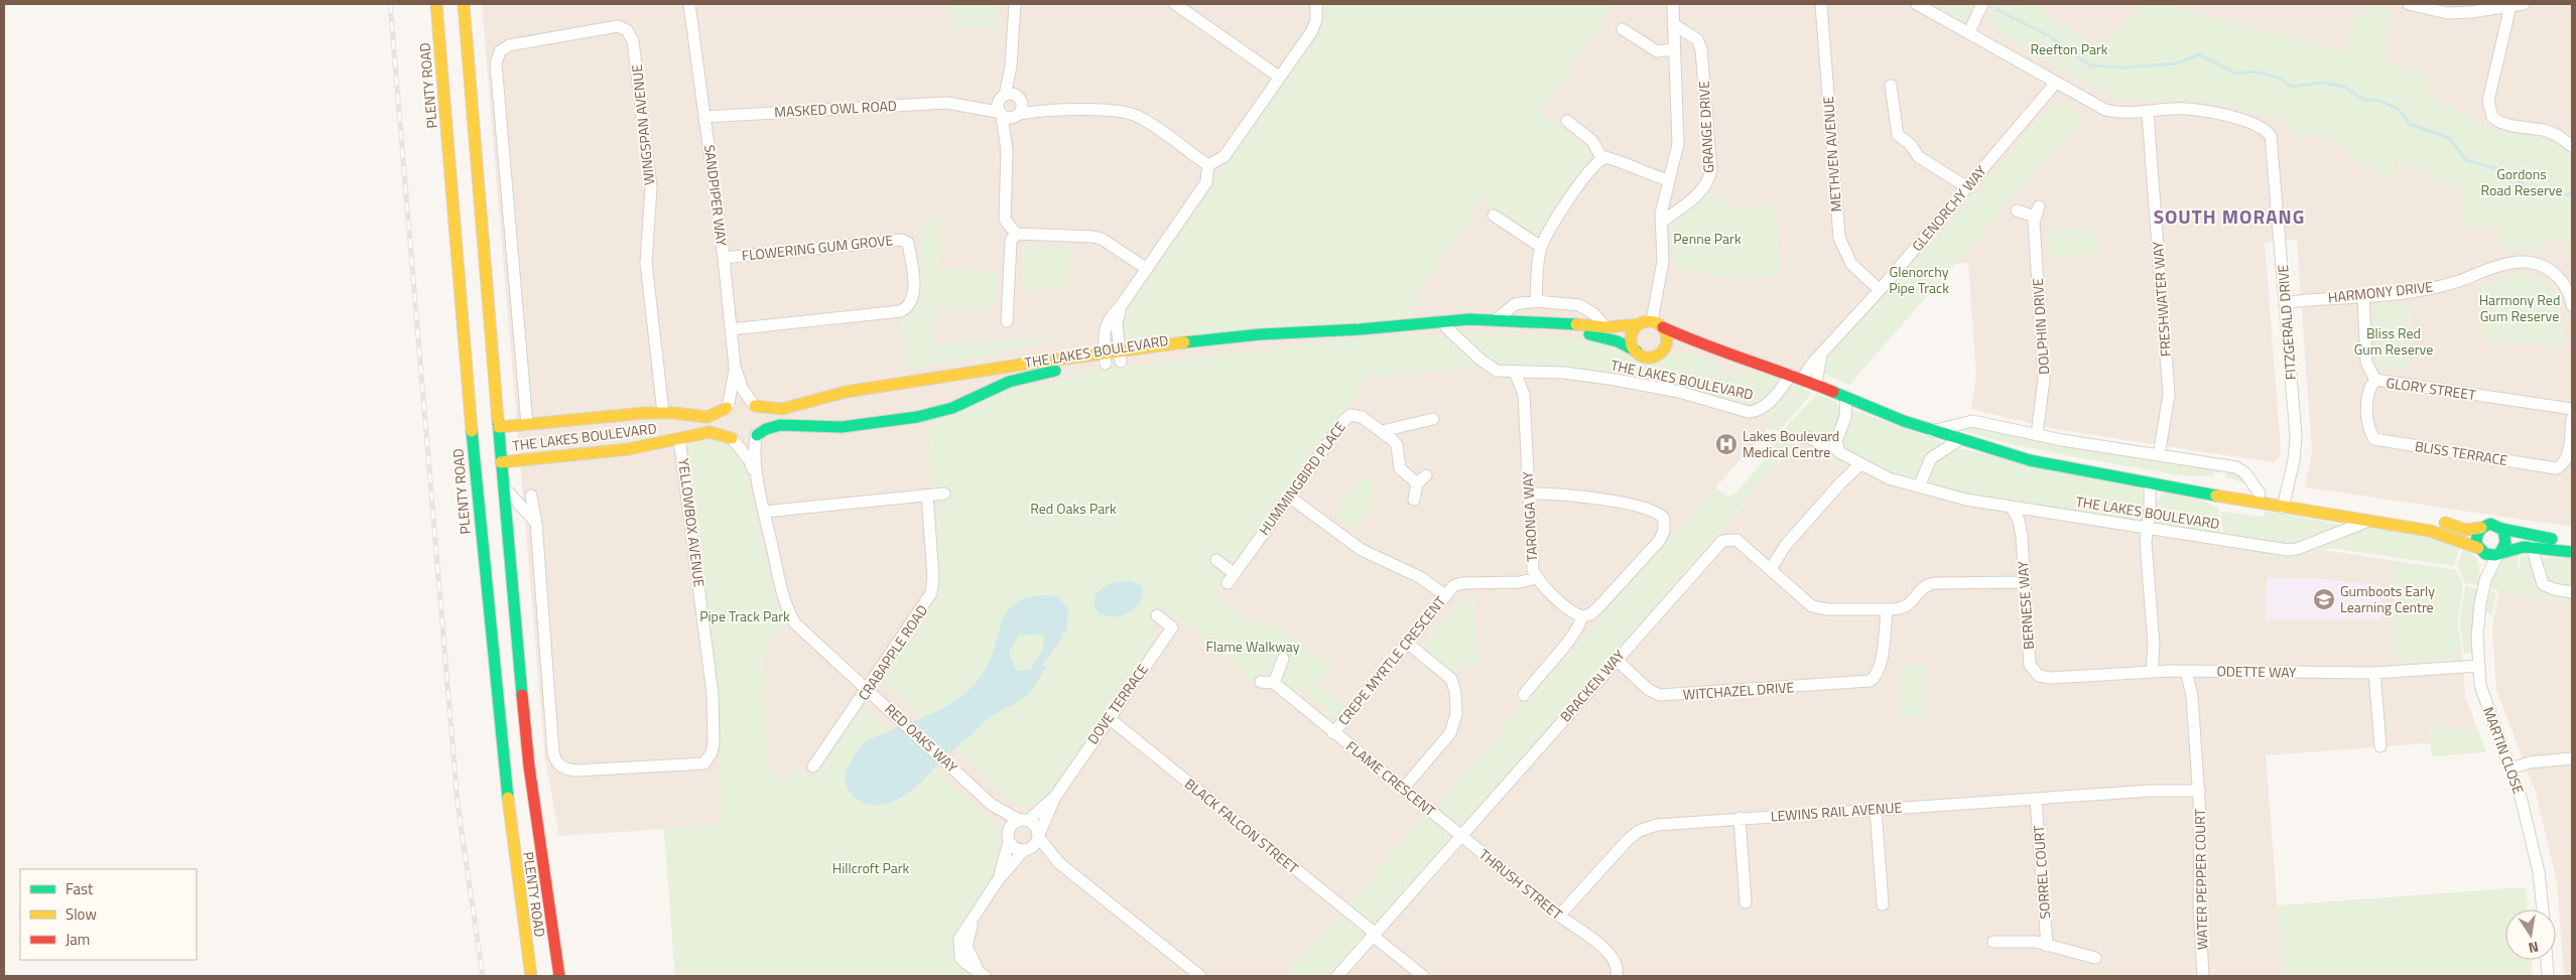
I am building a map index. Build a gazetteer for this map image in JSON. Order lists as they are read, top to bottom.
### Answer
{
  "streets": {
    "main road": ["PLENTY ROAD", "THE LAKES BOULEVARD"],
    "street": [
      "MASKED OWL ROAD",
      "WINGSPAN AVENUE",
      "GRANGE DRIVE",
      "METHVEN AVENUE",
      "SANDPIPER WAY",
      "GLENORCHY WAY",
      "FLOWERING GUM GROVE",
      "HARMONY DRIVE",
      "FRESHWATER WAY",
      "FITZGERALD DRIVE",
      "DOLPHIN DRIVE",
      "GLORY STREET",
      "BLISS TERRACE",
      "HUMMINGBIRD PLACE",
      "TARONGA WAY",
      "YELLOWBOX AVENUE",
      "BERNESE WAY",
      "CRABAPPLE ROAD",
      "CREPE MYRTLE CRESCENT",
      "ODETTE WAY",
      "BRACKEN WAY",
      "WITCHAZEL DRIVE",
      "DOVE TERRACE",
      "RED OAKS WAY",
      "MARTIN CLOSE",
      "FLAME CRESCENT",
      "LEWINS RAIL AVENUE",
      "BLACK FALCON STREET",
      "SORREL COURT",
      "WATER PEPPER COURT",
      "THRUSH STREET"
    ]
  },
  "crossings": [
    ["PLENTY ROAD", "THE LAKES BOULEVARD"],
    ["MASKED OWL ROAD", "SANDPIPER WAY"],
    ["WINGSPAN AVENUE", "THE LAKES BOULEVARD"],
    ["METHVEN AVENUE", "GLENORCHY WAY"],
    ["SANDPIPER WAY", "FLOWERING GUM GROVE"],
    ["SANDPIPER WAY", "THE LAKES BOULEVARD"],
    ["SANDPIPER WAY", "RED OAKS WAY"],
    ["GLENORCHY WAY", "THE LAKES BOULEVARD"],
    ["HARMONY DRIVE", "FITZGERALD DRIVE"],
    ["HARMONY DRIVE", "GLORY STREET"],
    ["FRESHWATER WAY", "FITZGERALD DRIVE"],
    ["FITZGERALD DRIVE", "THE LAKES BOULEVARD"],
    ["THE LAKES BOULEVARD", "TARONGA WAY"],
    ["THE LAKES BOULEVARD", "YELLOWBOX AVENUE"],
    ["THE LAKES BOULEVARD", "BERNESE WAY"],
    ["THE LAKES BOULEVARD", "RED OAKS WAY"],
    ["THE LAKES BOULEVARD", "MARTIN CLOSE"],
    ["GLORY STREET", "BLISS TERRACE"],
    ["TARONGA WAY", "CREPE MYRTLE CRESCENT"],
    ["BERNESE WAY", "ODETTE WAY"],
    ["BERNESE WAY", "BRACKEN WAY"],
    ["CRABAPPLE ROAD", "RED OAKS WAY"],
    ["CREPE MYRTLE CRESCENT", "FLAME CRESCENT"],
    ["ODETTE WAY", "MARTIN CLOSE"],
    ["ODETTE WAY", "WATER PEPPER COURT"],
    ["BRACKEN WAY", "WITCHAZEL DRIVE"],
    ["BRACKEN WAY", "FLAME CRESCENT"],
    ["BRACKEN WAY", "BLACK FALCON STREET"],
    ["BRACKEN WAY", "THRUSH STREET"],
    ["DOVE TERRACE", "RED OAKS WAY"],
    ["DOVE TERRACE", "BLACK FALCON STREET"],
    ["FLAME CRESCENT", "THRUSH STREET"],
    ["LEWINS RAIL AVENUE", "SORREL COURT"],
    ["LEWINS RAIL AVENUE", "WATER PEPPER COURT"],
    ["LEWINS RAIL AVENUE", "THRUSH STREET"]
  ],
  "districts": ["SOUTH MORANG"],
  "parks": [
    "Reefton Park",
    "Gordons Road Reserve",
    "Penne Park",
    "Glenorchy Pipe Track",
    "Harmony Red Gum Reserve",
    "Bliss Red Gum Reserve",
    "Red Oaks Park",
    "Pipe Track Park",
    "Flame Walkway",
    "Hillcroft Park"
  ],
  "places": {
    "hospital": ["Lakes Boulevard Medical Centre"],
    "school or university": ["Gumboots Early Learning Centre"]
  },
  "legend": ["Fast", "Slow", "Jam"],
  "north": "bottom"
}
